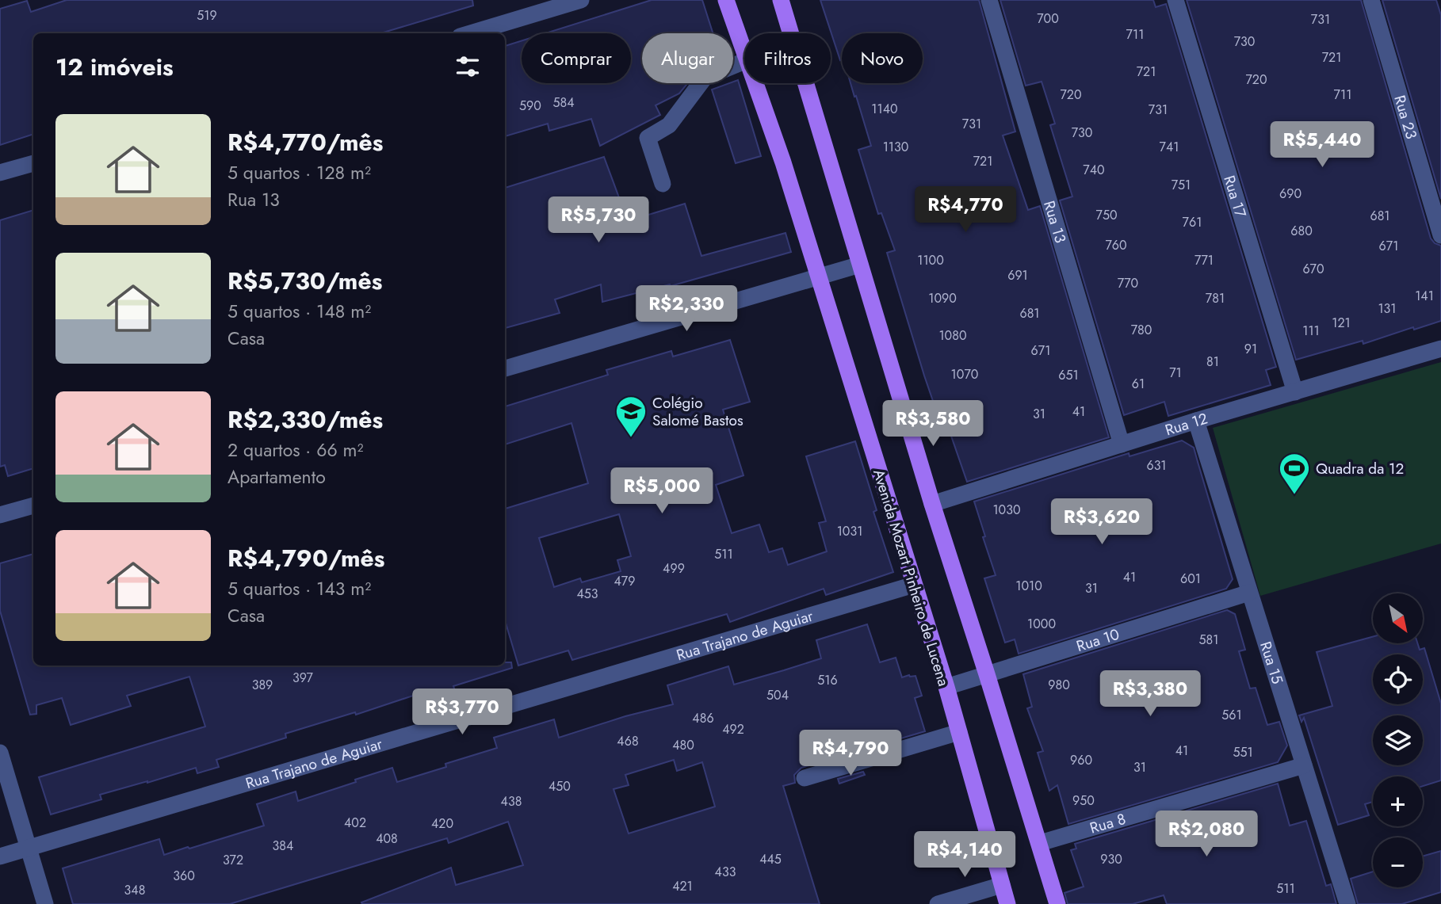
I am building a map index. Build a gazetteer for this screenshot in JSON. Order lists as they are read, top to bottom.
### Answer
{
  "streets": {
    "main road": ["Avenida Mozart Pinheiro de Lucena"],
    "street": [
      "Rua 23",
      "Rua 17",
      "Rua 13",
      "Rua 12",
      "Rua Trajano de Aguiar",
      "Rua 10",
      "Rua 15",
      "Rua 8"
    ]
  },
  "crossings": [
    ["Rua 17", "Rua 12"],
    ["Rua 13", "Rua 12"],
    ["Rua 12", "Rua 15"],
    ["Avenida Mozart Pinheiro de Lucena", "Rua Trajano de Aguiar"],
    ["Avenida Mozart Pinheiro de Lucena", "Rua 10"],
    ["Rua 10", "Rua 15"],
    ["Rua 15", "Rua 8"]
  ],
  "places": {
    "school or university": ["Colégio Salomé Bastos"],
    "sports": ["Quadra da 12"]
  },
  "house_numbers": [
    "519",
    "700",
    "731",
    "711",
    "730",
    "721",
    "721",
    "720",
    "720",
    "711",
    "584",
    "590",
    "1140",
    "731",
    "731",
    "730",
    "1130",
    "741",
    "721",
    "740",
    "751",
    "690",
    "750",
    "681",
    "761",
    "680",
    "760",
    "671",
    "1100",
    "771",
    "670",
    "691",
    "770",
    "141",
    "1090",
    "781",
    "131",
    "681",
    "121",
    "780",
    "111",
    "1080",
    "91",
    "671",
    "81",
    "71",
    "1070",
    "651",
    "61",
    "41",
    "31",
    "631",
    "1030",
    "1031",
    "511",
    "499",
    "41",
    "601",
    "479",
    "1010",
    "31",
    "453",
    "1000",
    "581",
    "397",
    "516",
    "389",
    "980",
    "504",
    "561",
    "486",
    "492",
    "468",
    "480",
    "41",
    "551",
    "960",
    "31",
    "450",
    "950",
    "438",
    "402",
    "420",
    "408",
    "384",
    "445",
    "930",
    "372",
    "433",
    "360",
    "421",
    "511",
    "348"
  ],
  "north": "bottom right",
  "page": {
    "chip": [
      "Comprar",
      "Alugar",
      "Filtros",
      "Novo"
    ],
    "heading": "12 imóveis",
    "list": [
      {
        "name": "R$4,770/mês",
        "note": "5 quartos · 128 m² · Rua 13"
      },
      {
        "name": "R$5,730/mês",
        "note": "5 quartos · 148 m² · Casa"
      },
      {
        "name": "R$2,330/mês",
        "note": "2 quartos · 66 m² · Apartamento"
      },
      {
        "name": "R$4,790/mês",
        "note": "5 quartos · 143 m² · Casa"
      }
    ],
    "price": [
      "R$5,440",
      "R$4,770",
      "R$5,730",
      "R$2,330",
      "R$3,580",
      "R$5,000",
      "R$3,620",
      "R$3,380",
      "R$3,770",
      "R$4,790",
      "R$2,080",
      "R$4,140"
    ],
    "map_buttons": ["+", "−"]
  }
}
